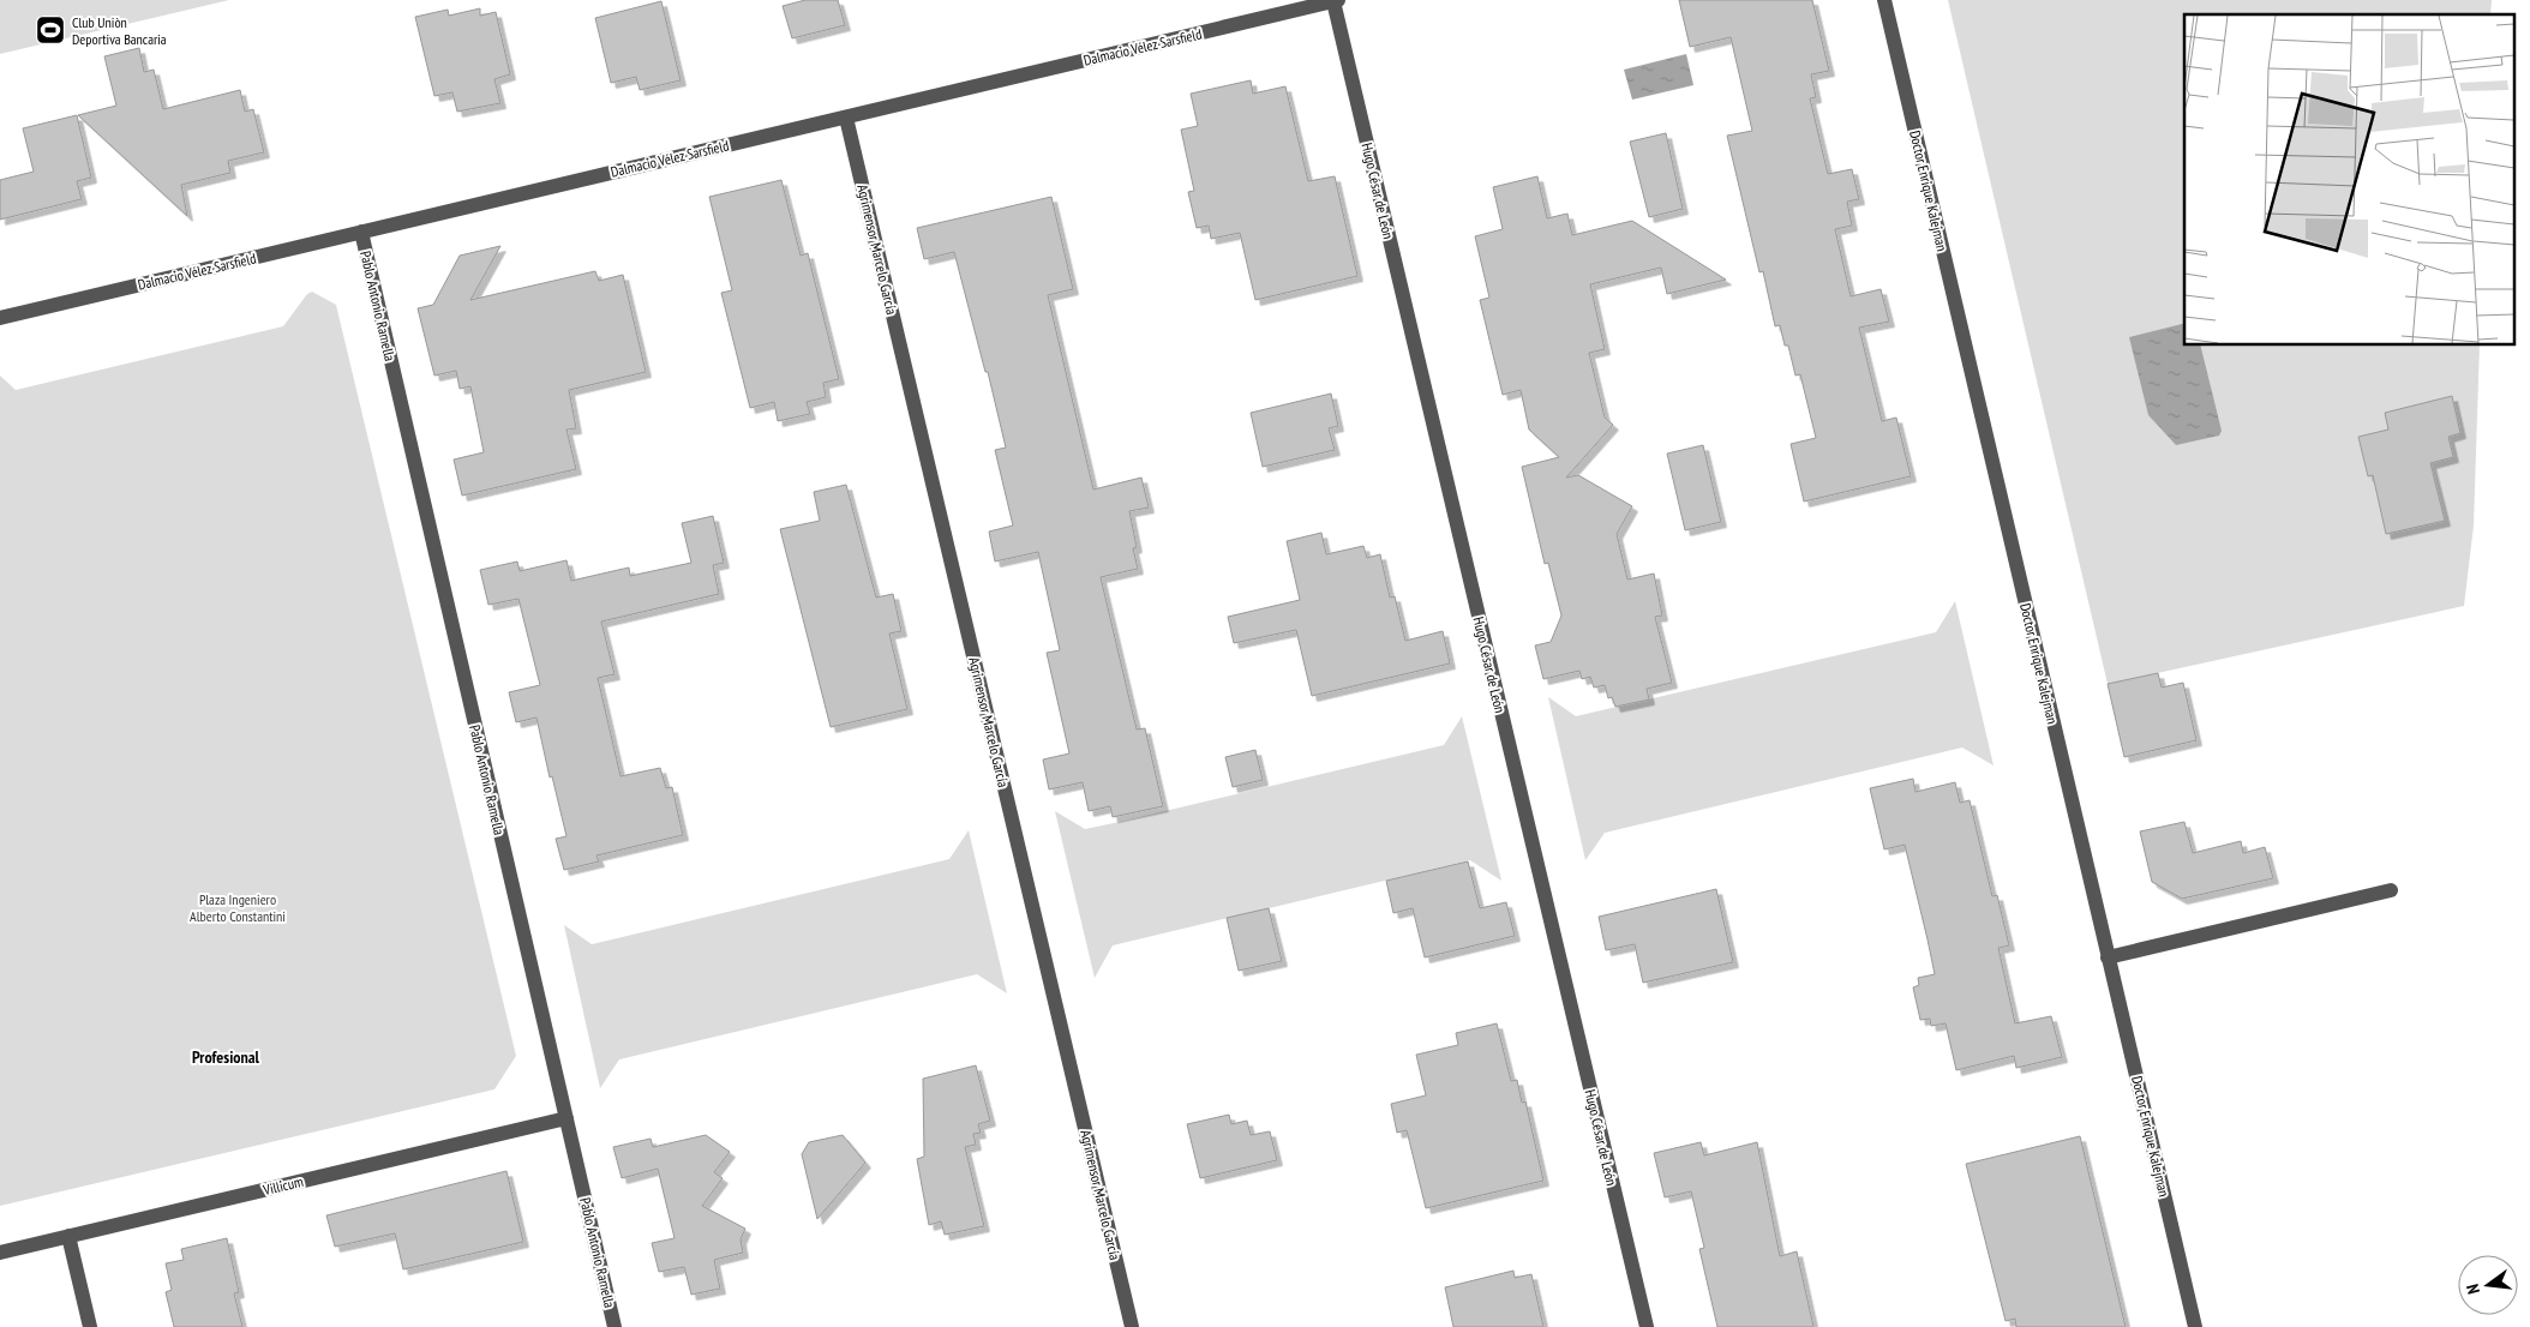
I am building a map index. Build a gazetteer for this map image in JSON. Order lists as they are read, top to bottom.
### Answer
{
  "streets": {
    "street": [
      "Dalmacio Vélez Sarsfield",
      "Hugo César de León",
      "Doctor Enrique Kalejman",
      "Agrimensor Marcelo García",
      "Pablo Antonio Ramella",
      "Villicum"
    ]
  },
  "crossings": [
    ["Dalmacio Vélez Sarsfield", "Hugo César de León"],
    ["Dalmacio Vélez Sarsfield", "Agrimensor Marcelo García"],
    ["Dalmacio Vélez Sarsfield", "Pablo Antonio Ramella"],
    ["Pablo Antonio Ramella", "Villicum"]
  ],
  "districts": ["Profesional"],
  "parks": ["Plaza Ingeniero Alberto Constantini"],
  "places": {
    "sports": ["Club Uniòn Deportiva Bancaria"]
  },
  "north": "left"
}
